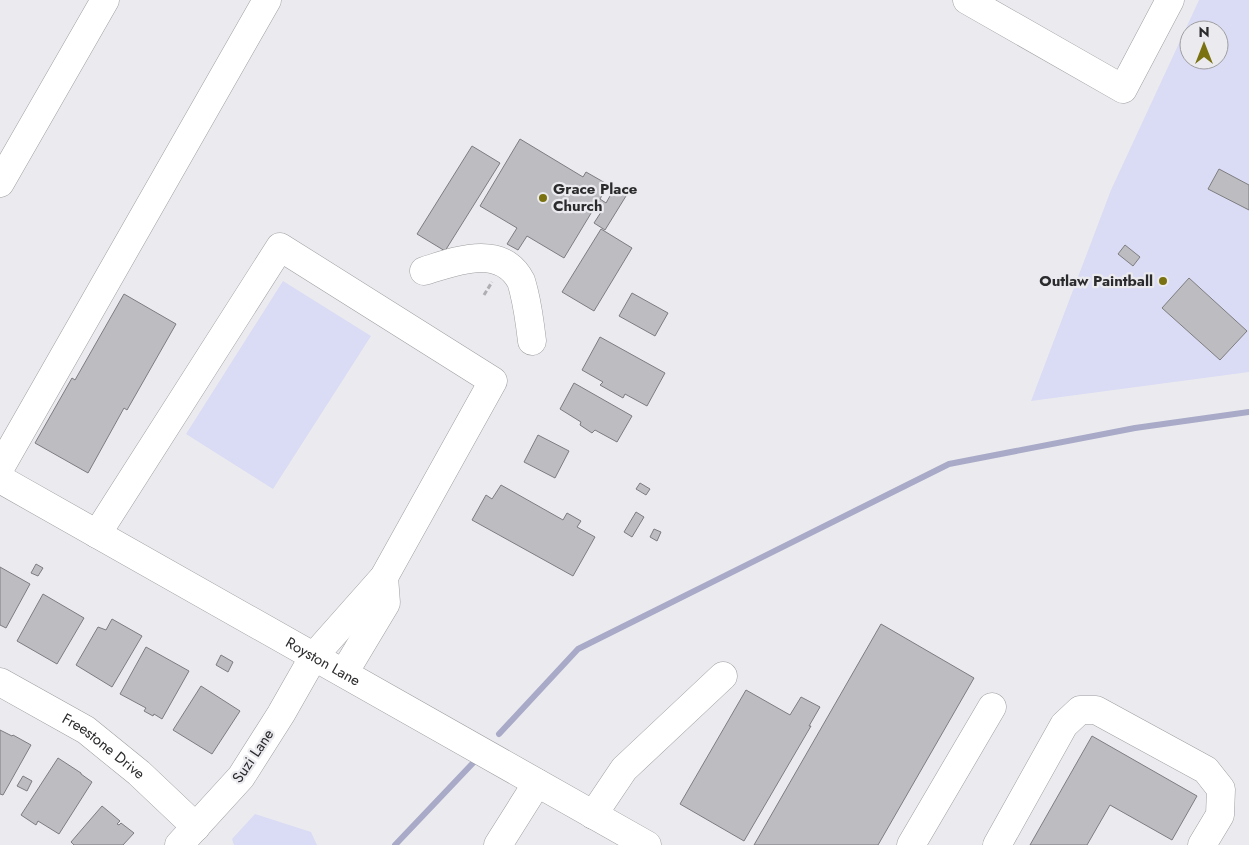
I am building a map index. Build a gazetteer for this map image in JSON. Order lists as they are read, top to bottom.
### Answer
{
  "streets": {
    "street": ["Royston Lane", "Freestone Drive", "Suzi Lane"]
  },
  "crossings": [
    ["Royston Lane", "Suzi Lane"],
    ["Freestone Drive", "Suzi Lane"]
  ],
  "places": ["Grace Place Church", "Outlaw Paintball"],
  "north": "top"
}
